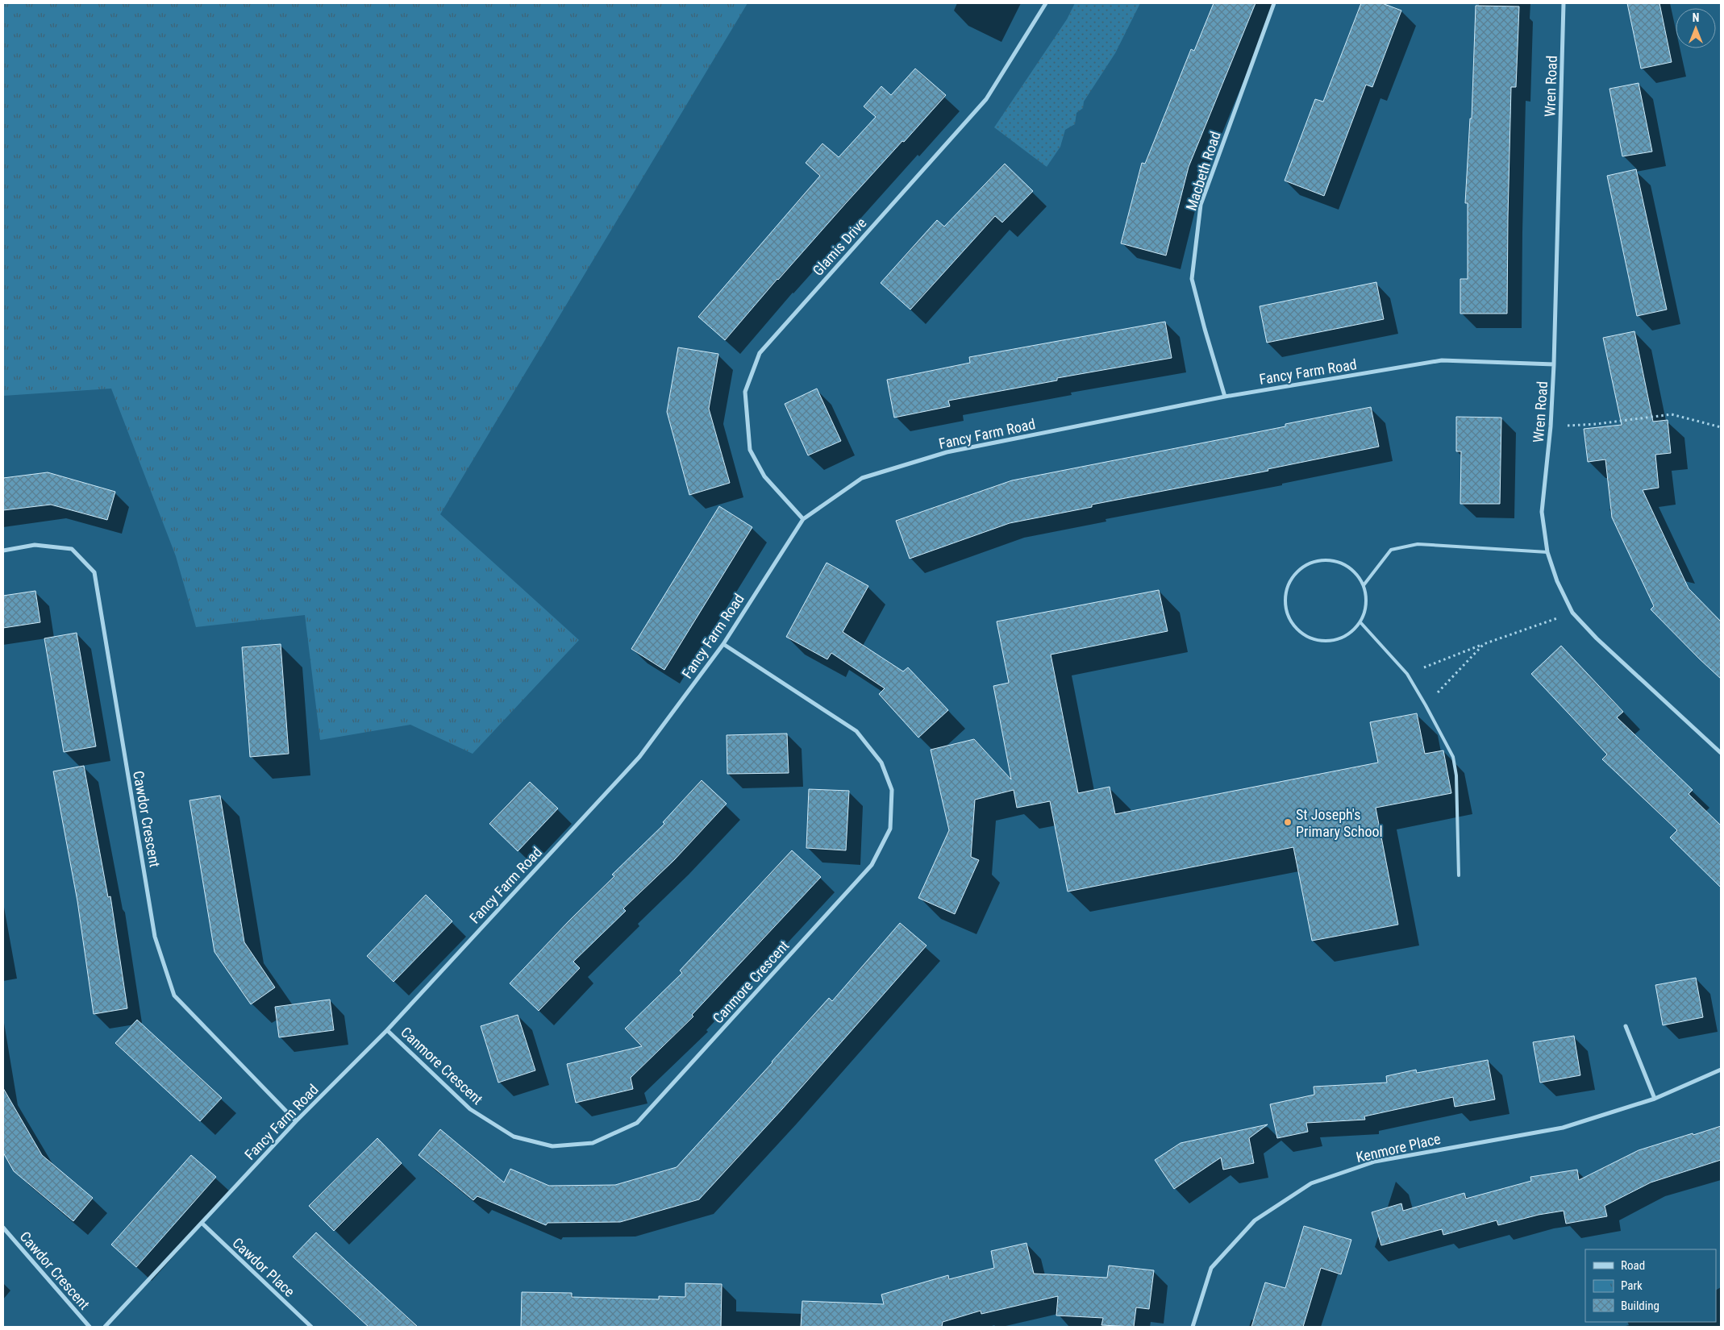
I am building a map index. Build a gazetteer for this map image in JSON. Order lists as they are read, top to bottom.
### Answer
{
  "streets": {
    "street": [
      "Wren Road",
      "Macbeth Road",
      "Glamis Drive",
      "Fancy Farm Road",
      "Cawdor Crescent",
      "Canmore Crescent",
      "Kenmore Place",
      "Cawdor Place"
    ]
  },
  "crossings": [
    ["Wren Road", "Fancy Farm Road"],
    ["Macbeth Road", "Fancy Farm Road"],
    ["Glamis Drive", "Fancy Farm Road"],
    ["Fancy Farm Road", "Cawdor Crescent"],
    ["Fancy Farm Road", "Canmore Crescent"],
    ["Fancy Farm Road", "Cawdor Place"]
  ],
  "places": ["St Joseph's Primary School"],
  "legend": ["Road", "Park", "Building"],
  "north": "top"
}
